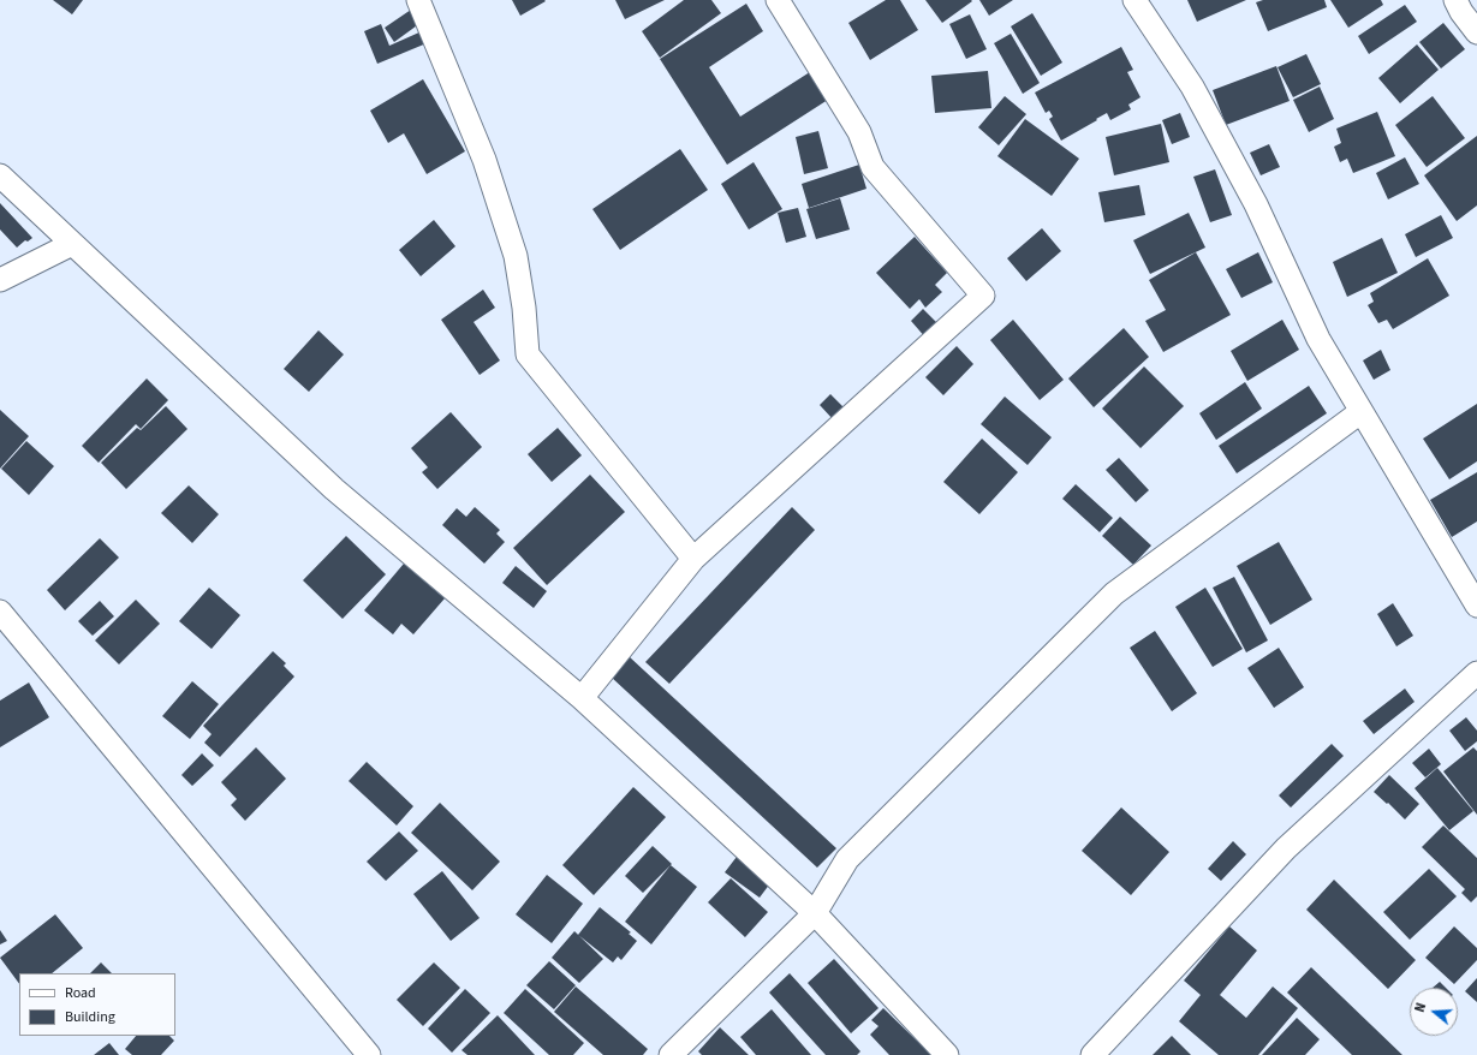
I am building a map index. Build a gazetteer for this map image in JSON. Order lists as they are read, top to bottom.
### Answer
{
  "legend": ["Road", "Building"],
  "north": "left"
}
